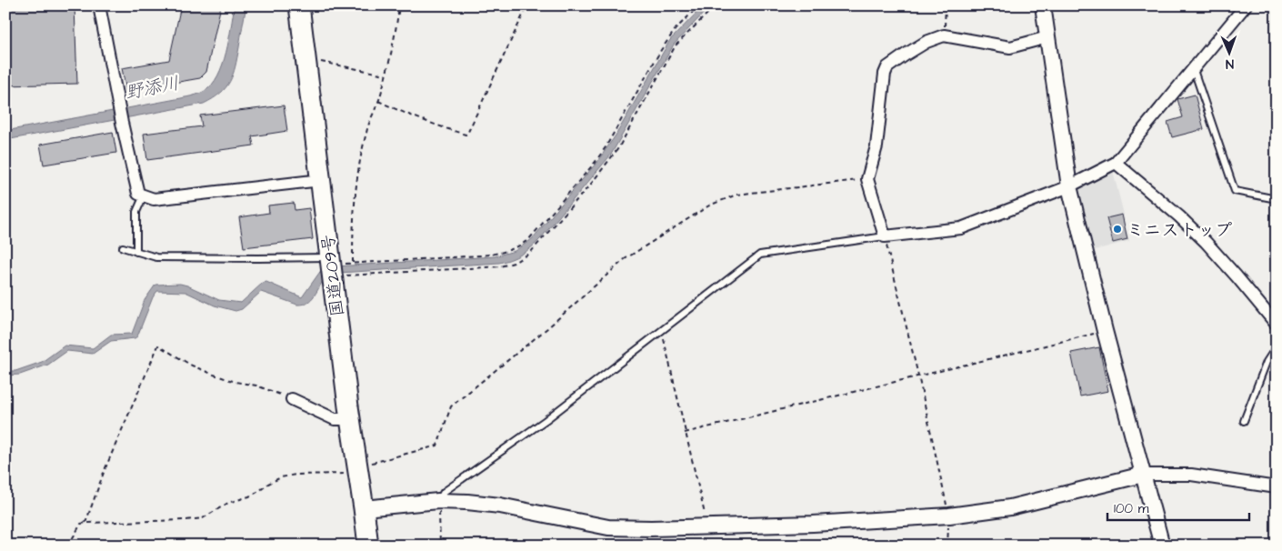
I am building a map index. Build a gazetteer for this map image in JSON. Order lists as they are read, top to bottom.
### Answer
{
  "streets": {
    "highway": ["国道209号"]
  },
  "water": ["野添川"],
  "places": ["ミニストップ"],
  "scale_bar": "100 m",
  "north": "bottom"
}
